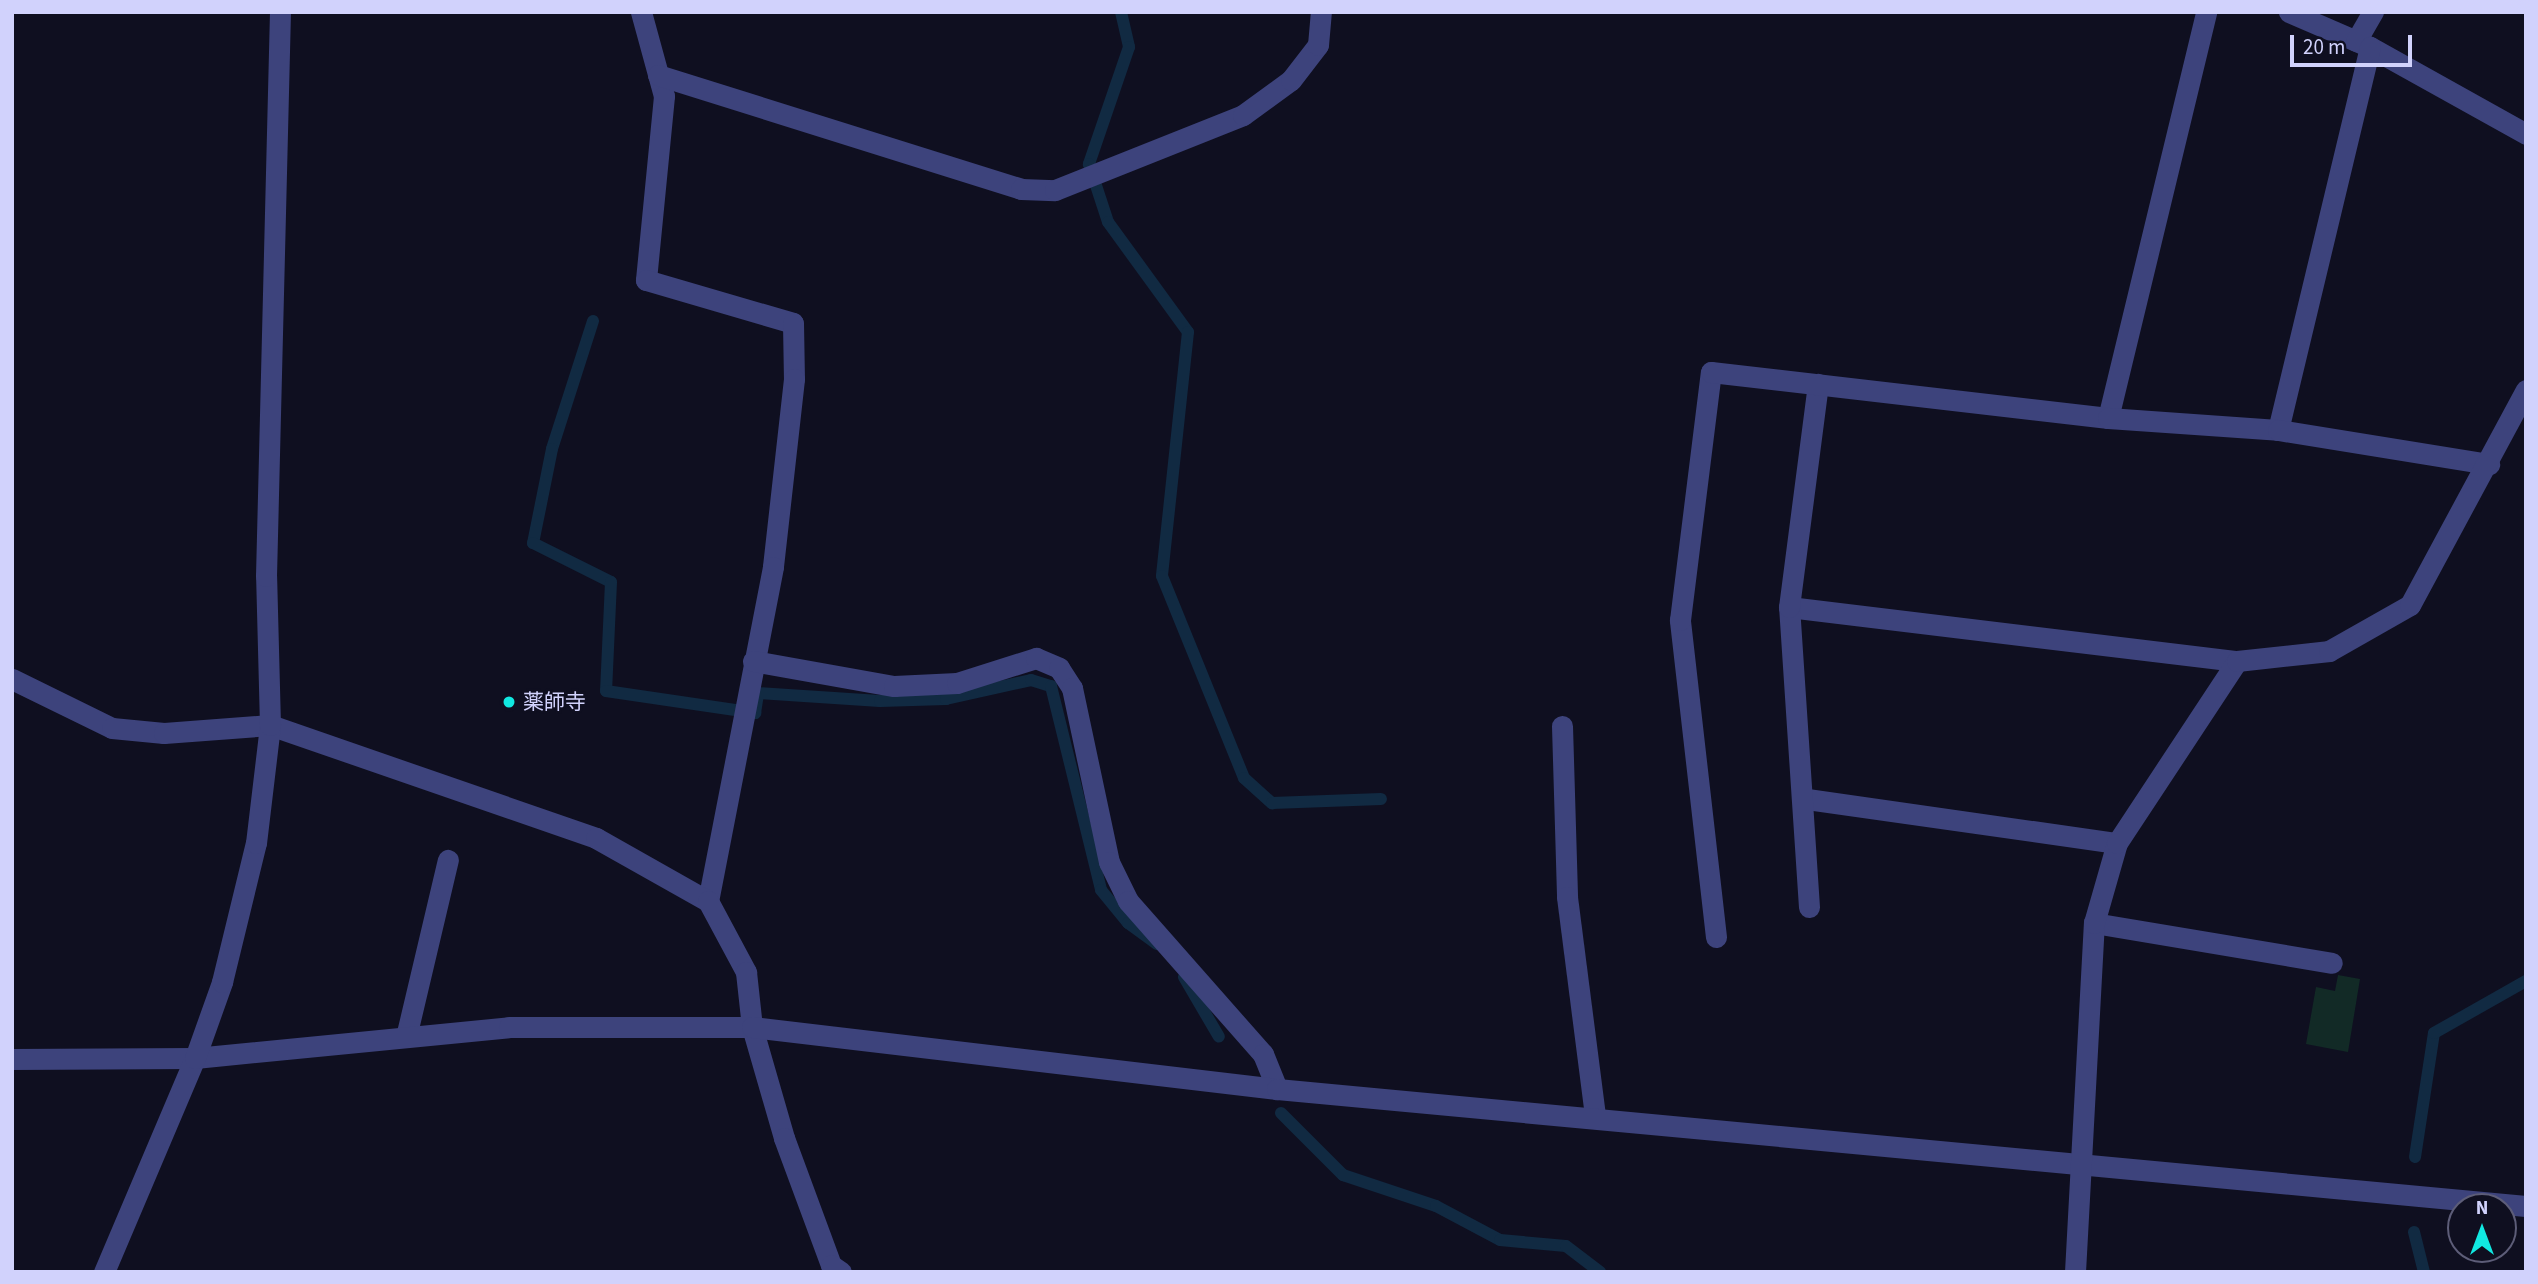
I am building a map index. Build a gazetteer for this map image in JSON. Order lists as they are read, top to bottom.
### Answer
{
  "places": ["薬師寺"],
  "scale_bar": "20 m",
  "north": "top"
}
